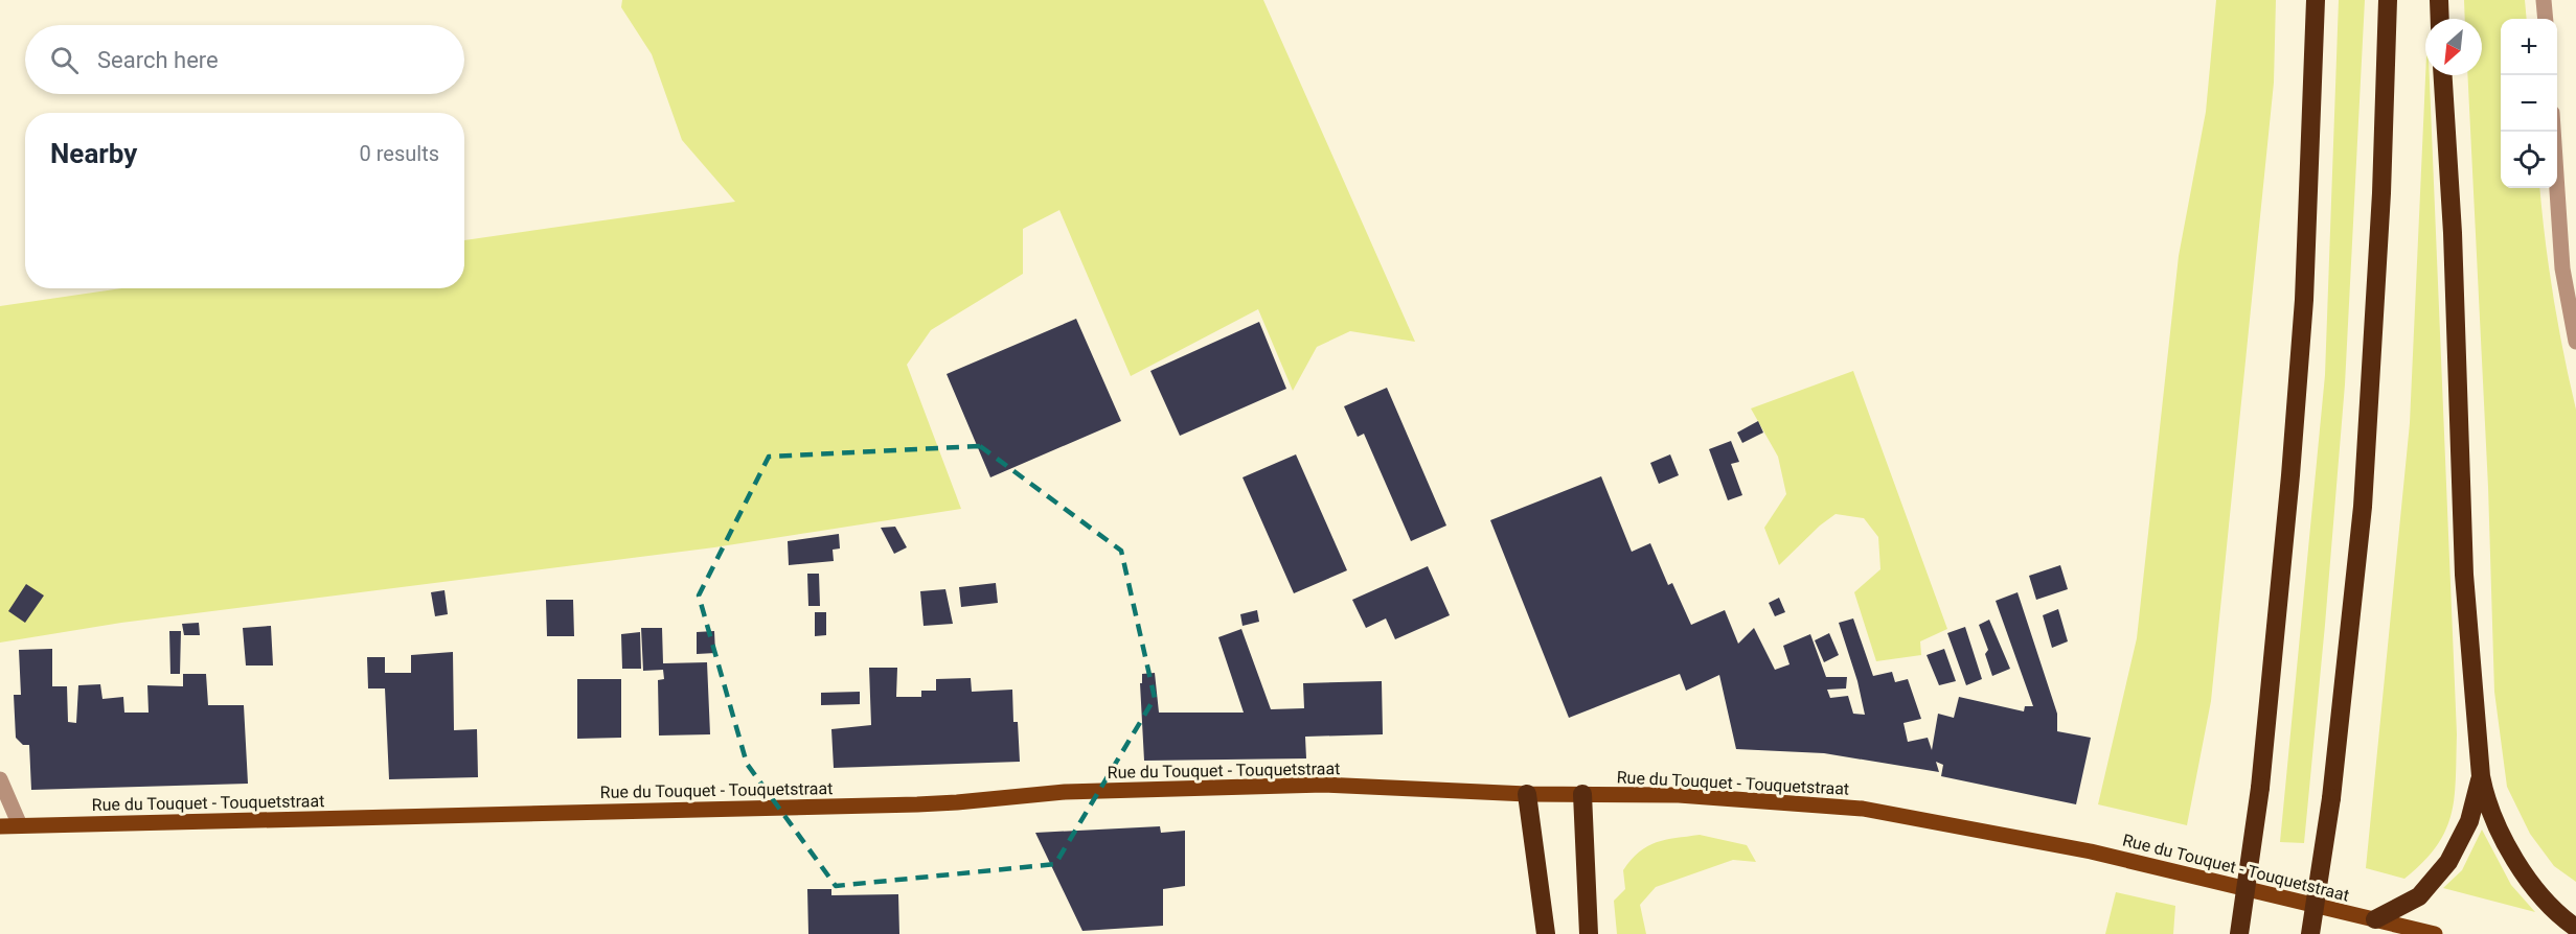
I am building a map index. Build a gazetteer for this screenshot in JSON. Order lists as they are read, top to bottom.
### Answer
{
  "streets": {
    "main road": ["Rue du Touquet - Touquetstraat"]
  },
  "north": "bottom left",
  "page": {
    "map_buttons": ["+", "−"],
    "search": "Search here",
    "heading": ["Nearby", "0 results"]
  }
}
